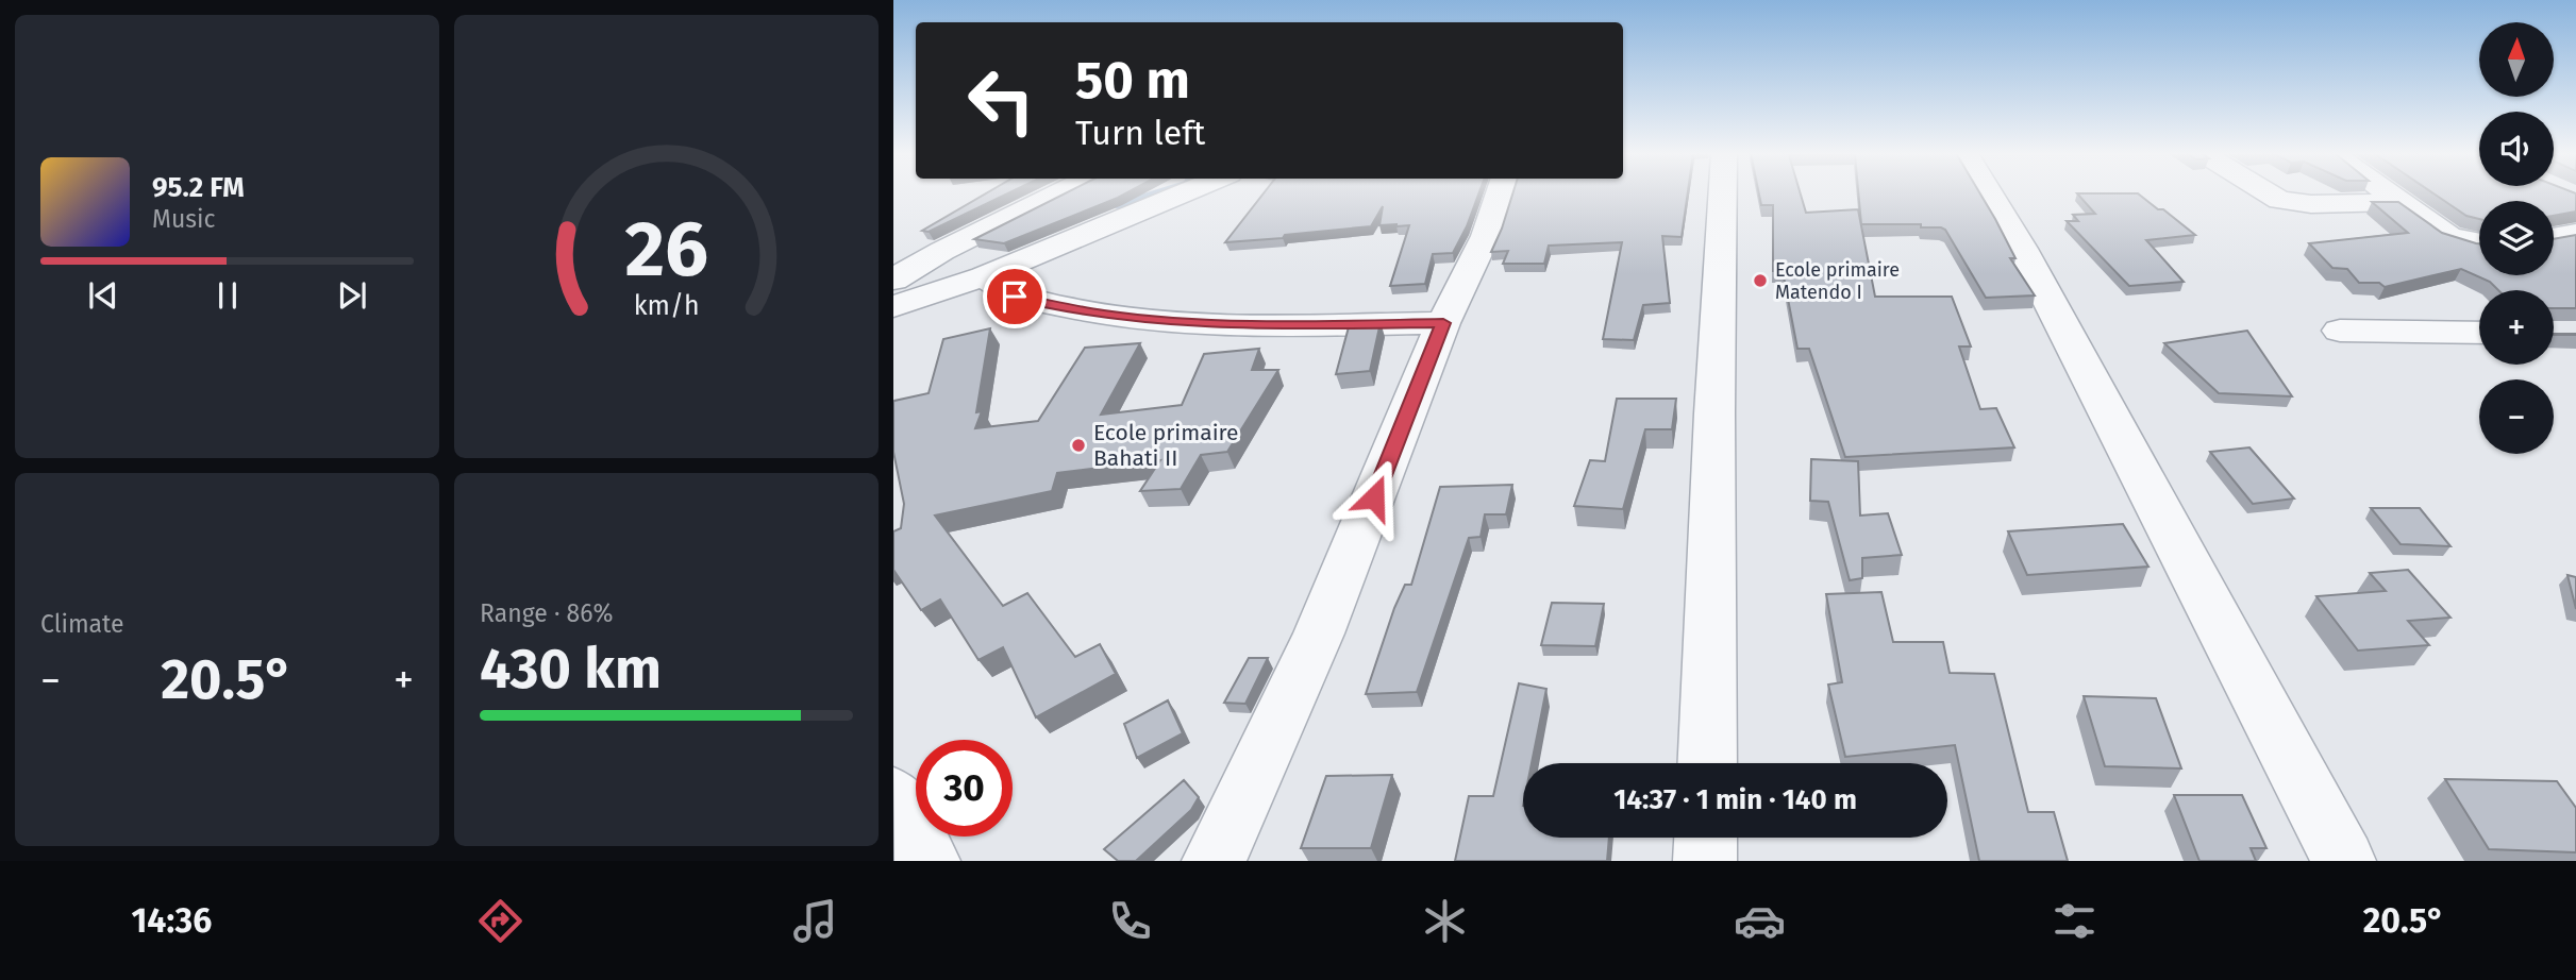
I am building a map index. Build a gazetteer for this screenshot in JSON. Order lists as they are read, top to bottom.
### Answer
{
  "places": ["Ecole primaire Matendo I", "Ecole primaire Bahati II"],
  "north": "top",
  "page": {
    "map_buttons": ["+", "−"],
    "turn": ["50 m", "Turn left"],
    "song": ["95.2 FM", "Music"],
    "tile": [
      "Climate",
      ["Range · 86%", "430 km"]
    ],
    "heat": ["−", "20.5°", "+"],
    "limit": "30",
    "trip": "14:37 · 1 min · 140 m",
    "tabs": ["14:36", "20.5°"],
    "gauge": ["26", "km/h"]
  }
}
